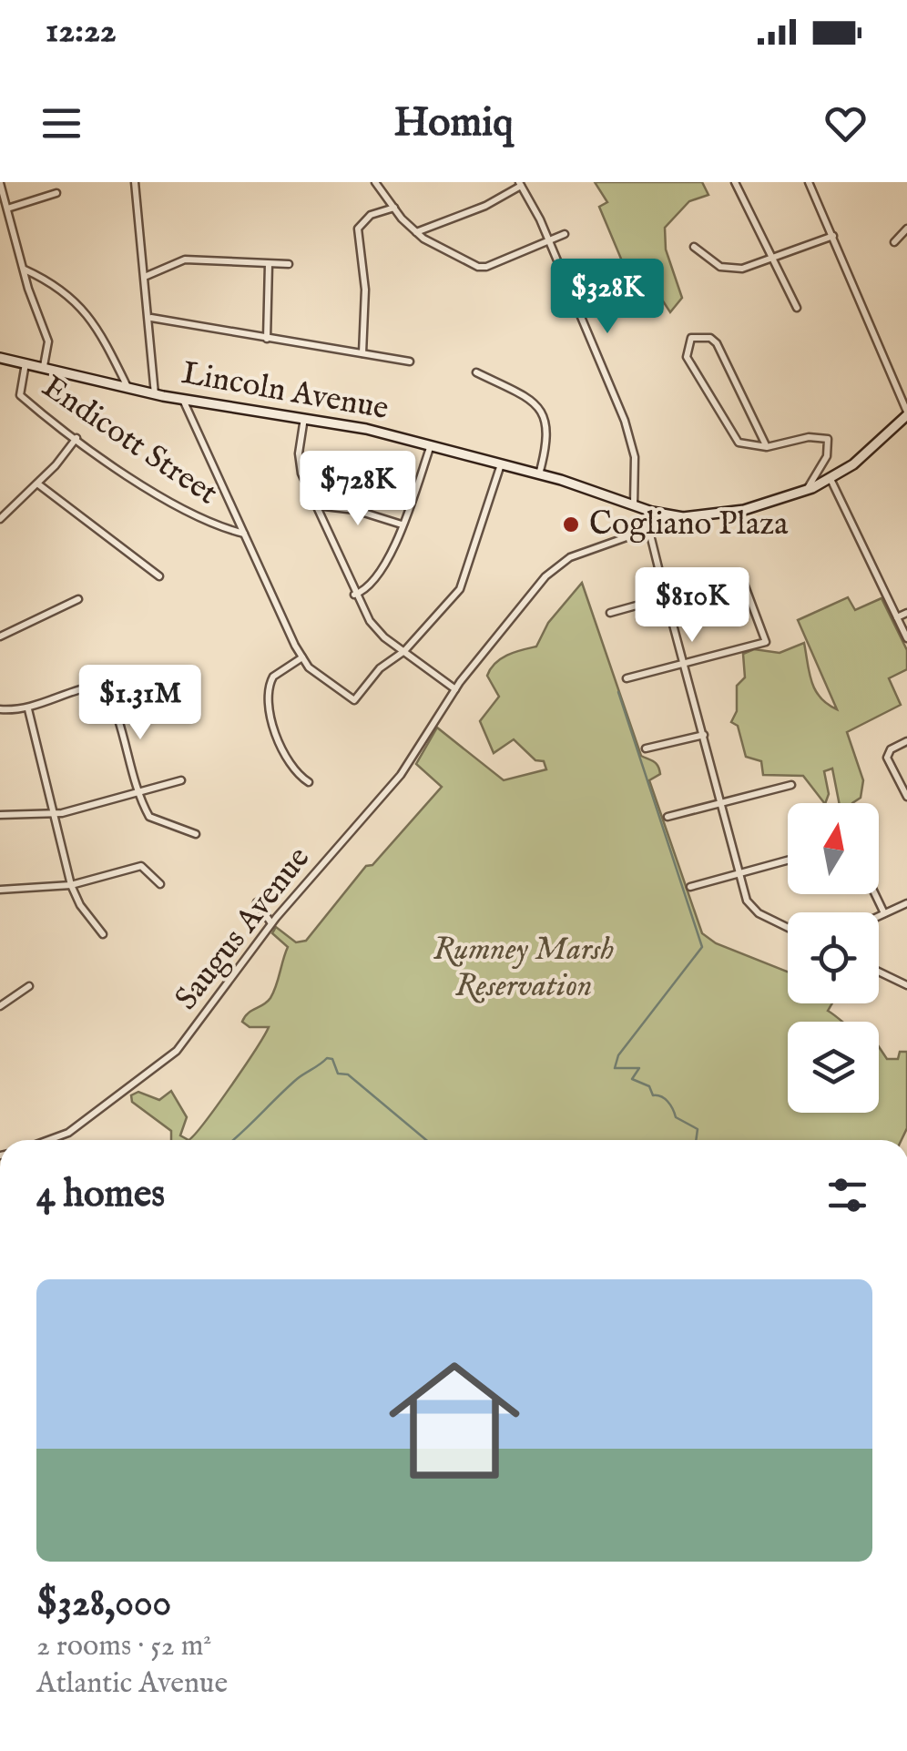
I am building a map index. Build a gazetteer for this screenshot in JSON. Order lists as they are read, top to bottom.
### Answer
{
  "streets": {
    "main road": ["Lincoln Avenue"],
    "street": ["Endicott Street", "Saugus Avenue"]
  },
  "crossings": [
    ["Lincoln Avenue", "Endicott Street"],
    ["Lincoln Avenue", "Saugus Avenue"]
  ],
  "parks": ["Rumney Marsh Reservation"],
  "places": ["Cogliano Plaza"],
  "north": "top",
  "page": {
    "status": "12:22",
    "header": "Homiq",
    "price": [
      "$328K",
      "$728K",
      "$810K",
      "$1.31M"
    ],
    "heading": "4 homes",
    "list": [
      {
        "name": "$328,000",
        "note": "2 rooms · 52 m² · Atlantic Avenue"
      }
    ]
  }
}
